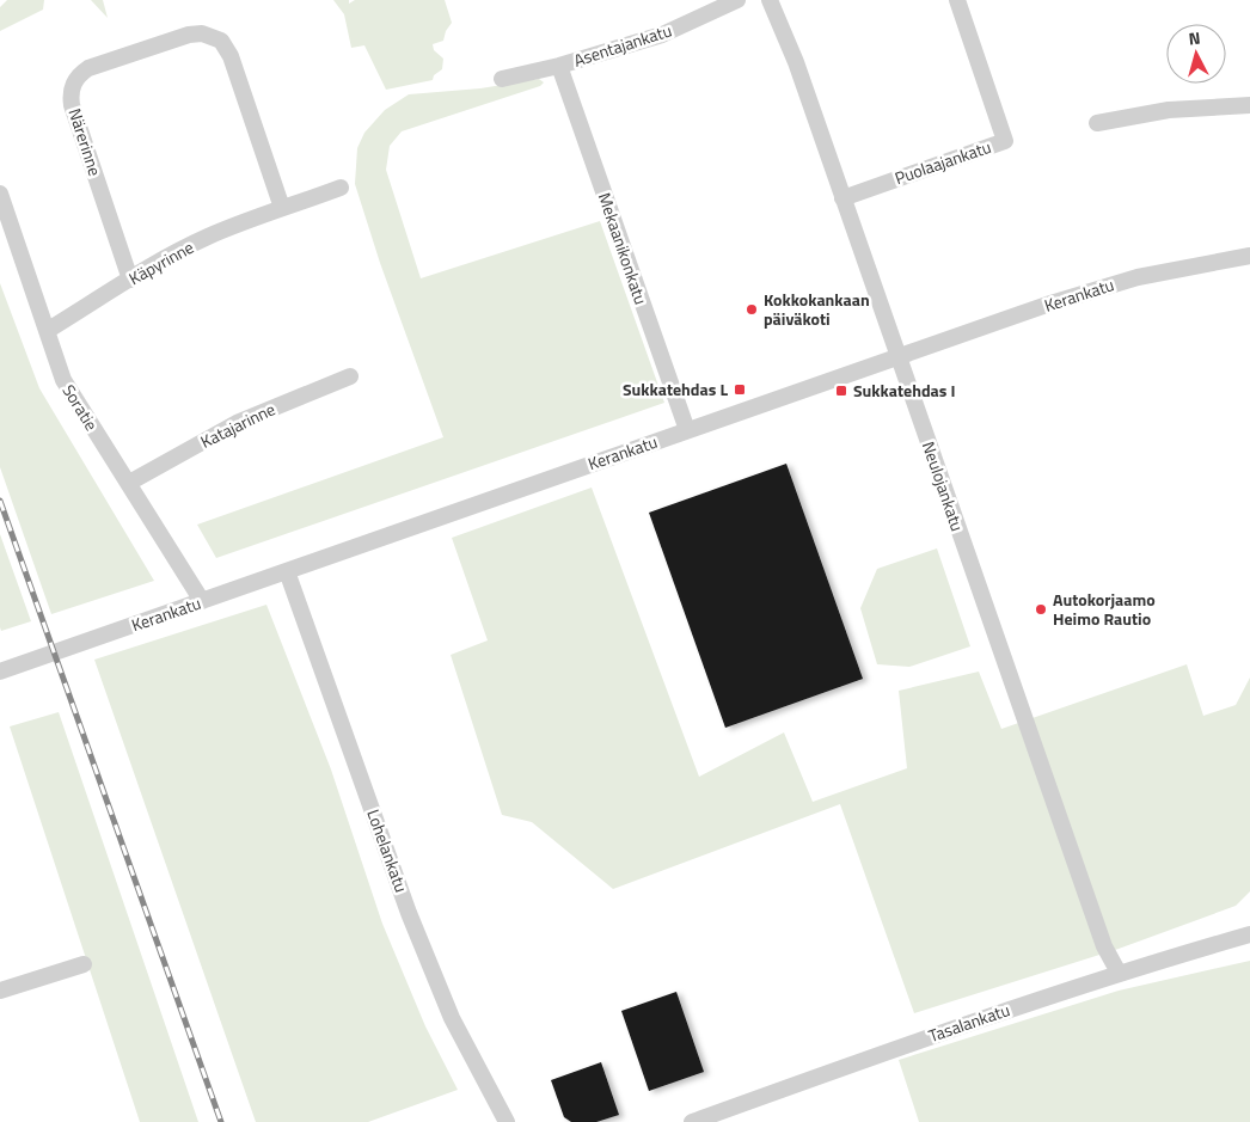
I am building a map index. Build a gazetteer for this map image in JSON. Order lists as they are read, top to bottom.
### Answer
{
  "streets": {
    "street": [
      "Asentajankatu",
      "Närerinne",
      "Puolaajankatu",
      "Mekaanikonkatu",
      "Käpyrinne",
      "Kerankatu",
      "Soratie",
      "Katajarinne",
      "Neulojankatu",
      "Lohelankatu",
      "Tasalankatu"
    ]
  },
  "crossings": [
    ["Asentajankatu", "Mekaanikonkatu"],
    ["Närerinne", "Käpyrinne"],
    ["Puolaajankatu", "Neulojankatu"],
    ["Mekaanikonkatu", "Kerankatu"],
    ["Käpyrinne", "Soratie"],
    ["Kerankatu", "Soratie"],
    ["Kerankatu", "Neulojankatu"],
    ["Kerankatu", "Lohelankatu"],
    ["Soratie", "Katajarinne"],
    ["Neulojankatu", "Tasalankatu"]
  ],
  "places": {
    "other": ["Kokkokankaan päiväkoti", "Autokorjaamo Heimo Rautio"],
    "transit": ["Sukkatehdas L", "Sukkatehdas I"]
  },
  "north": "top"
}
